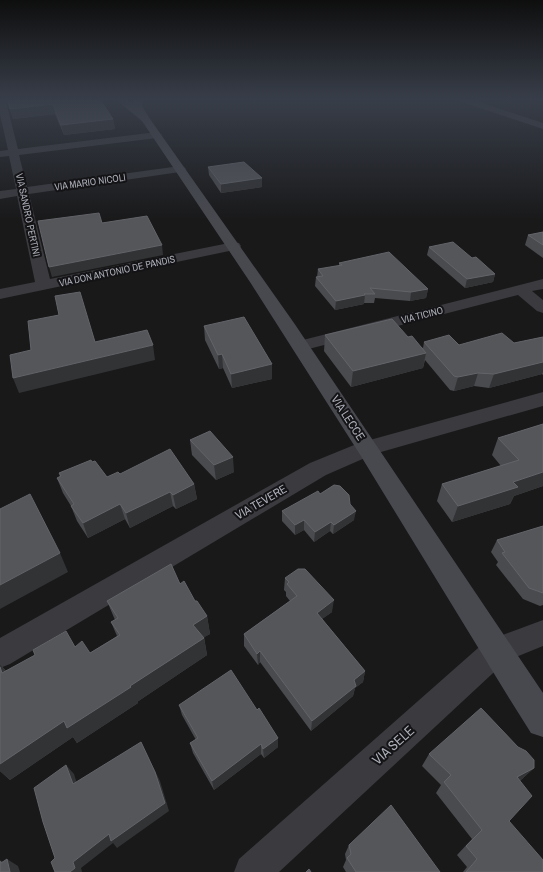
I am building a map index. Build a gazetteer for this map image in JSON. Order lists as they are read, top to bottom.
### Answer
{
  "streets": {
    "street": [
      "VIA MARIO NICOLI",
      "VIA SANDRO PERTINI",
      "VIA DON ANTONIO DE PANDIS",
      "VIA TICINO",
      "VIA LECCE",
      "VIA TEVERE",
      "VIA SELE"
    ]
  },
  "crossings": [
    ["VIA MARIO NICOLI", "VIA SANDRO PERTINI"],
    ["VIA MARIO NICOLI", "VIA LECCE"],
    ["VIA SANDRO PERTINI", "VIA DON ANTONIO DE PANDIS"],
    ["VIA DON ANTONIO DE PANDIS", "VIA LECCE"],
    ["VIA TICINO", "VIA LECCE"],
    ["VIA LECCE", "VIA TEVERE"],
    ["VIA LECCE", "VIA SELE"]
  ]
}
